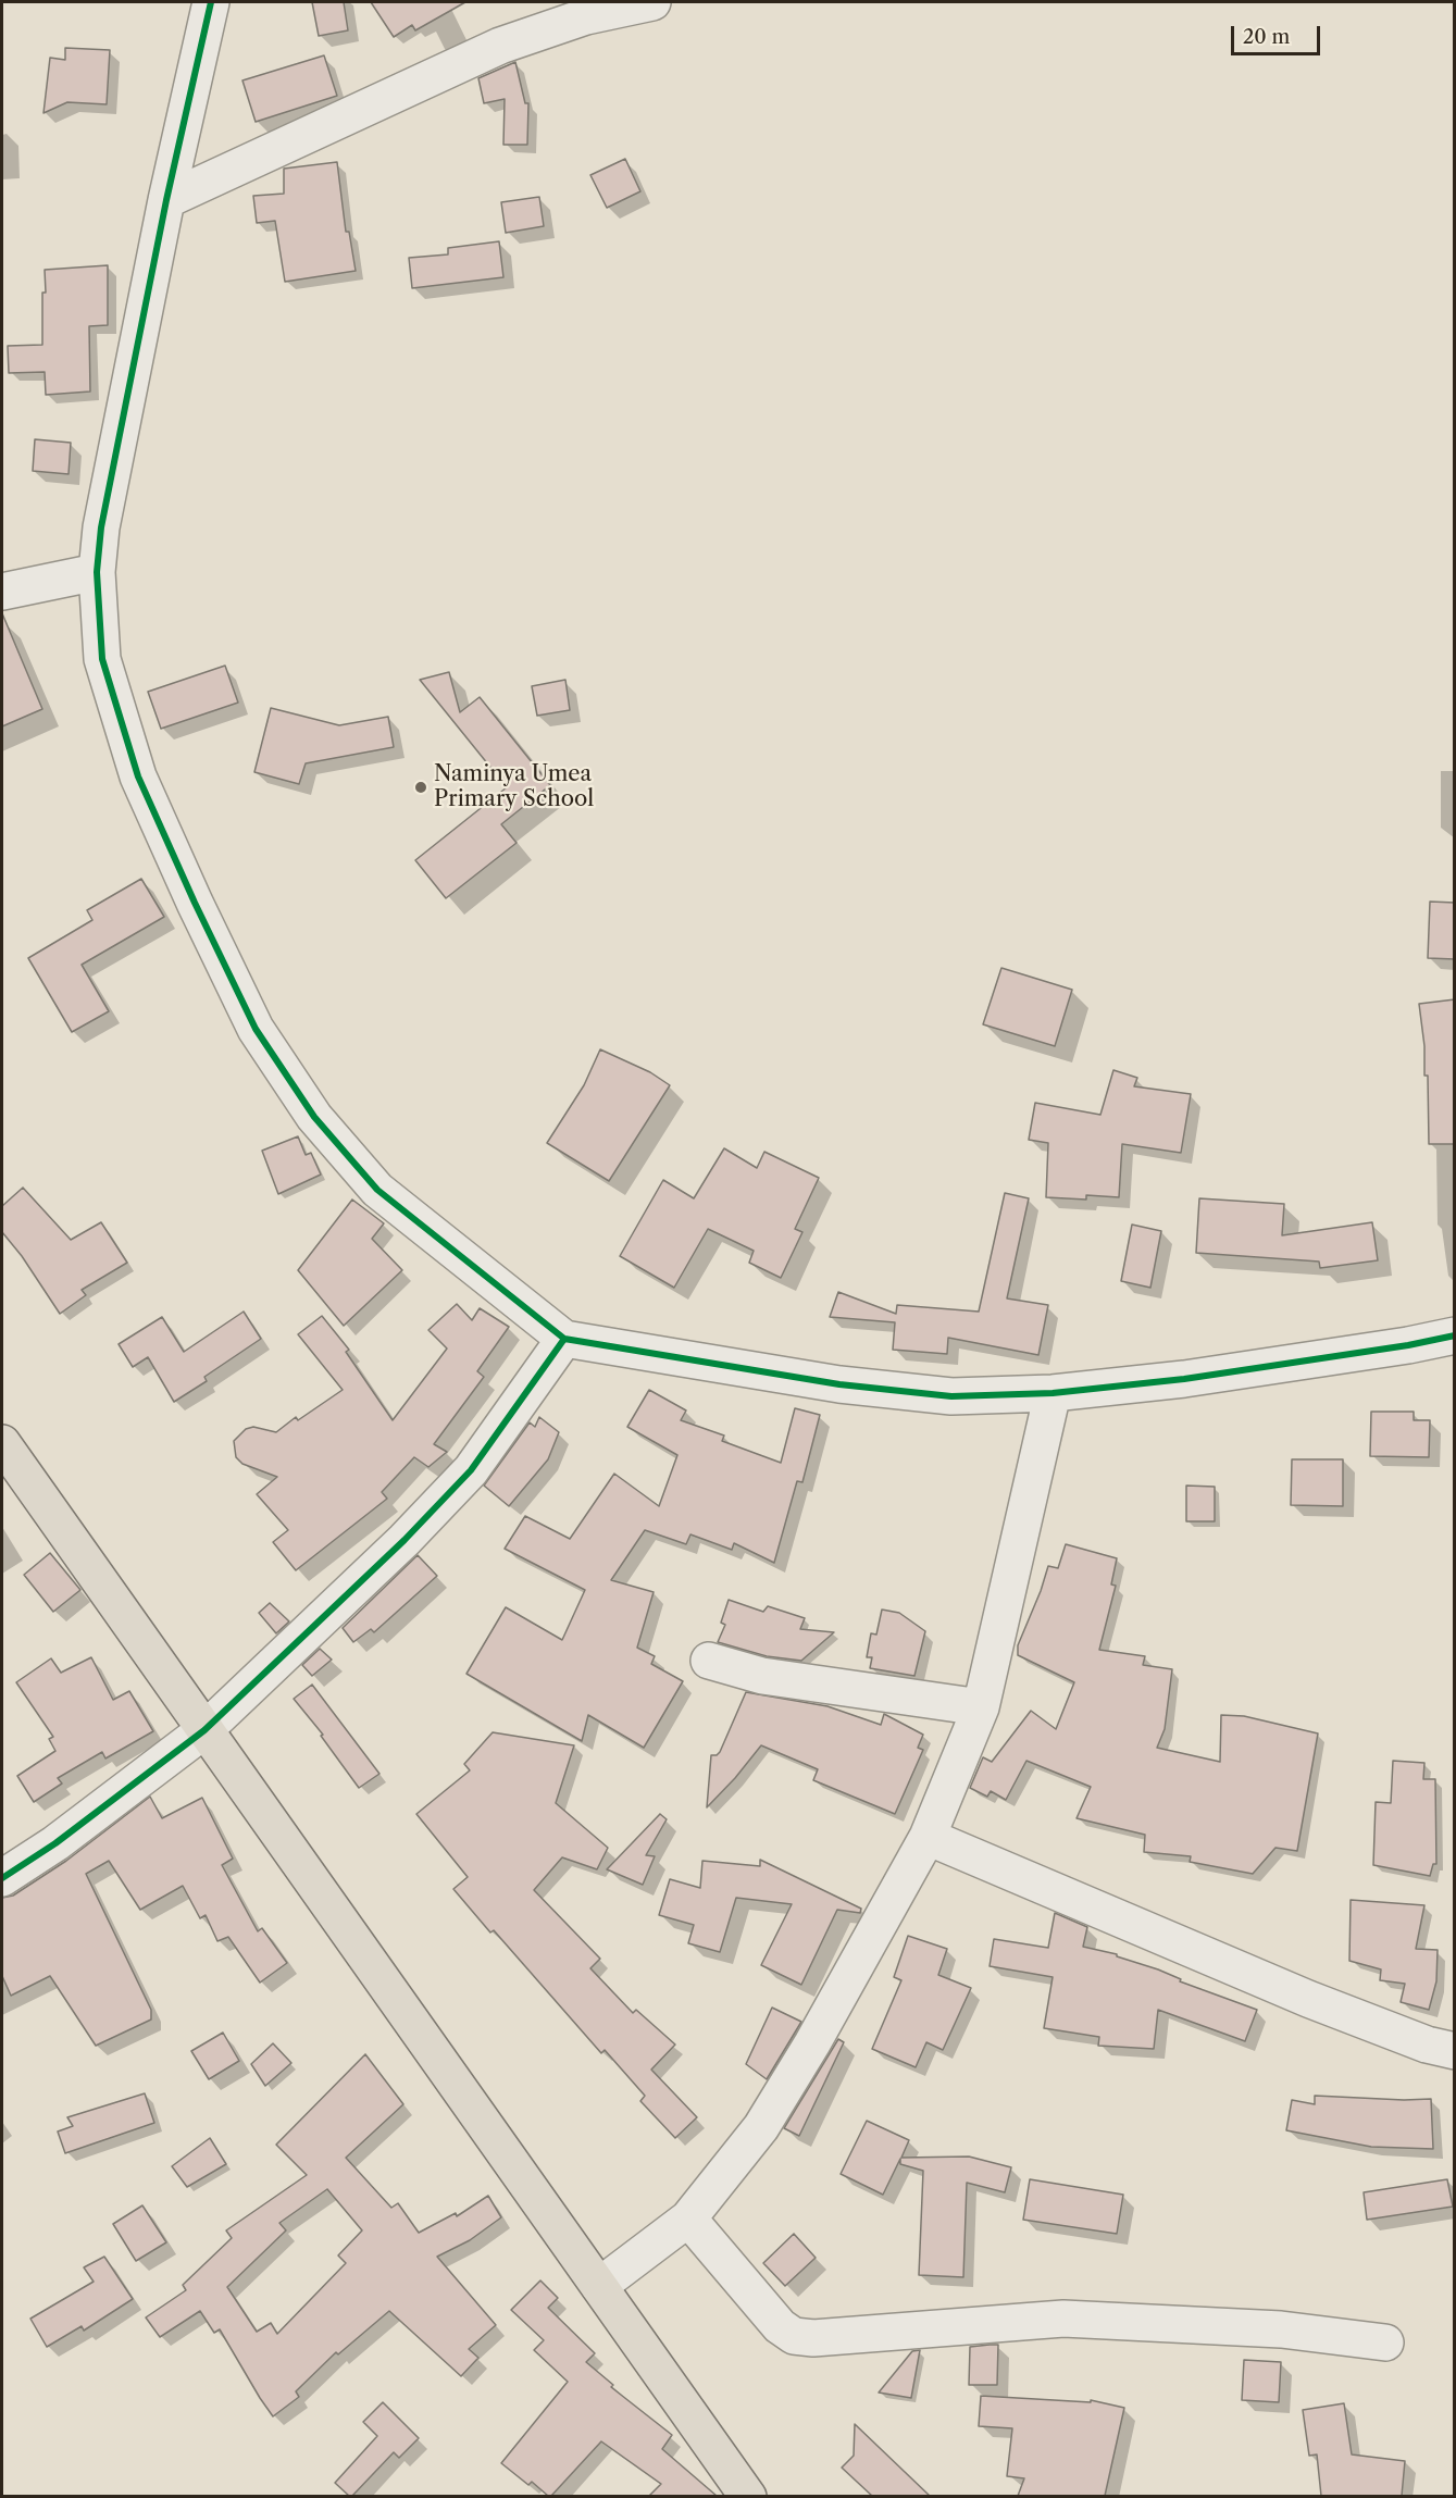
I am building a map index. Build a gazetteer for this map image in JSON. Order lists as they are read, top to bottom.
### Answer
{
  "places": ["Naminya Umea Primary School"],
  "scale_bar": "20 m"
}
